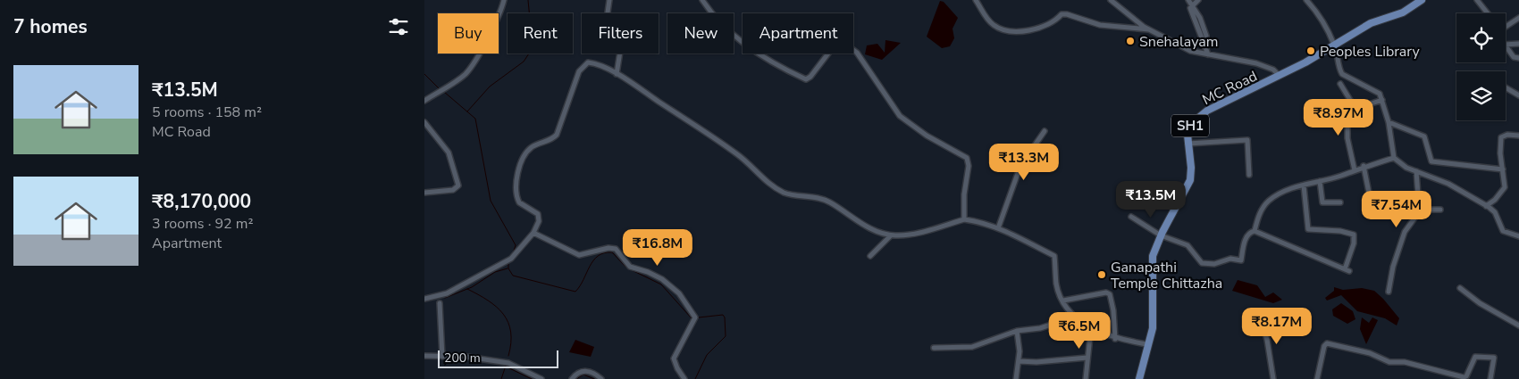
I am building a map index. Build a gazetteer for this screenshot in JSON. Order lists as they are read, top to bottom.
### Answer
{
  "streets": {
    "main road": ["MC Road", "SH1"]
  },
  "places": ["Snehalayam", "Peoples Library", "Ganapathi Temple Chittazha"],
  "scale_bar": "200 m",
  "page": {
    "heading": "7 homes",
    "chip": [
      "Buy",
      "Rent",
      "Filters",
      "New",
      "Apartment"
    ],
    "list": [
      {
        "name": "₹13.5M",
        "note": "5 rooms · 158 m² · MC Road"
      },
      {
        "name": "₹8,170,000",
        "note": "3 rooms · 92 m² · Apartment"
      }
    ],
    "price": [
      "₹8.97M",
      "₹13.3M",
      "₹13.5M",
      "₹7.54M",
      "₹16.8M",
      "₹8.17M",
      "₹6.5M"
    ],
    "scale": "200 m"
  }
}
